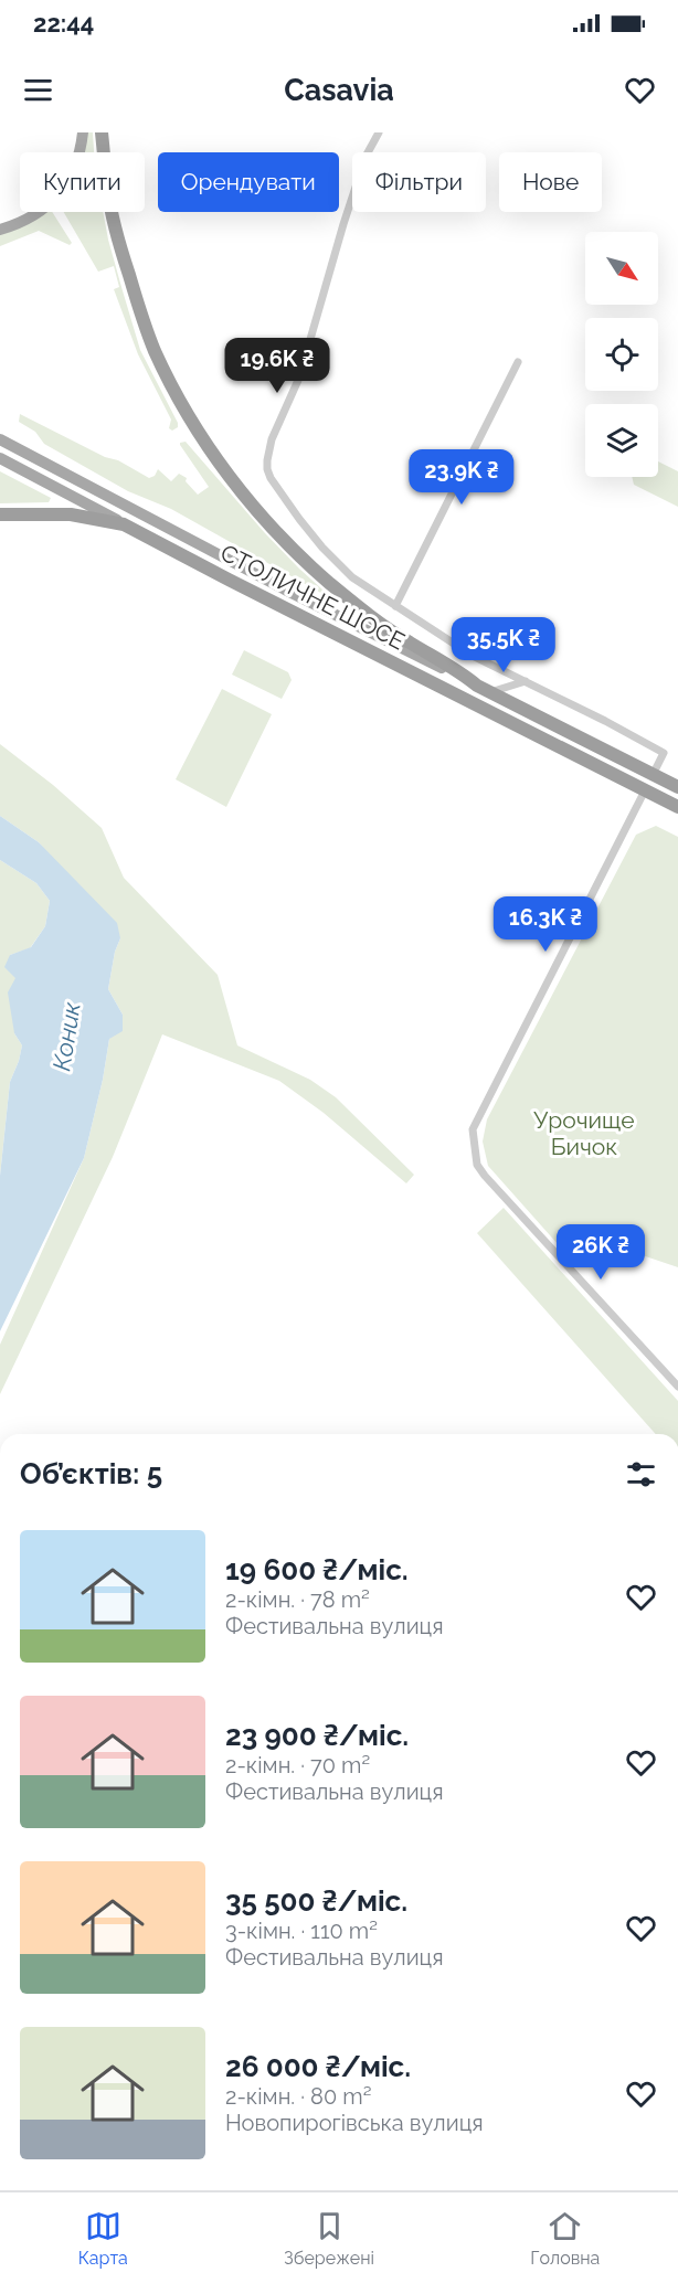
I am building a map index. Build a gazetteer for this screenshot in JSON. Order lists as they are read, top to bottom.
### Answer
{
  "streets": {
    "highway": ["СТОЛИЧНЕ ШОСЕ"]
  },
  "water": ["Коник"],
  "parks": ["Урочище Бичок"],
  "north": "bottom right",
  "page": {
    "status": "22:44",
    "header": "Casavia",
    "chip": [
      "Купити",
      "Орендувати",
      "Фільтри",
      "Нове"
    ],
    "price": [
      "19.6K ₴",
      "23.9K ₴",
      "35.5K ₴",
      "16.3K ₴",
      "26K ₴"
    ],
    "heading": "Об’єктів: 5",
    "list": [
      {
        "name": "19 600 ₴/міс.",
        "note": "2-кімн. · 78 m² · Фестивальна вулиця"
      },
      {
        "name": "23 900 ₴/міс.",
        "note": "2-кімн. · 70 m² · Фестивальна вулиця"
      },
      {
        "name": "35 500 ₴/міс.",
        "note": "3-кімн. · 110 m² · Фестивальна вулиця"
      },
      {
        "name": "26 000 ₴/міс.",
        "note": "2-кімн. · 80 m² · Новопирогівська вулиця"
      }
    ],
    "tabs": ["Карта", "Збережені", "Головна"]
  }
}
